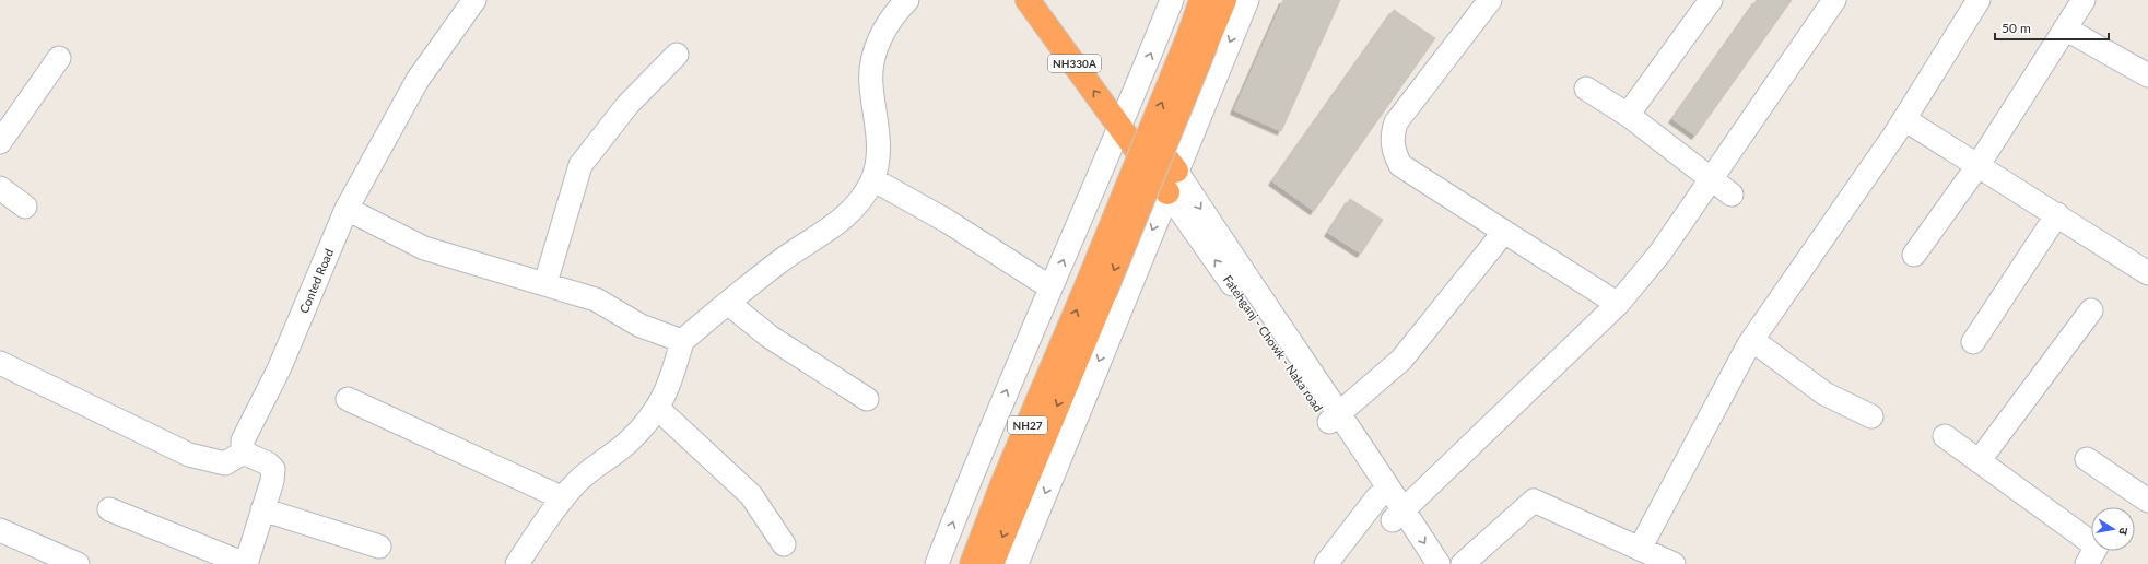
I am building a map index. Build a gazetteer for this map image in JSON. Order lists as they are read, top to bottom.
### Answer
{
  "streets": {
    "highway": ["NH330A", "Fatehganj - Chowk - Naka road", "NH27"],
    "street": ["Conted Road"]
  },
  "crossings": [
    ["NH330A", "Fatehganj - Chowk - Naka road"]
  ],
  "one_way": ["Fatehganj - Chowk - Naka road"],
  "scale_bar": "50 m",
  "north": "right"
}
